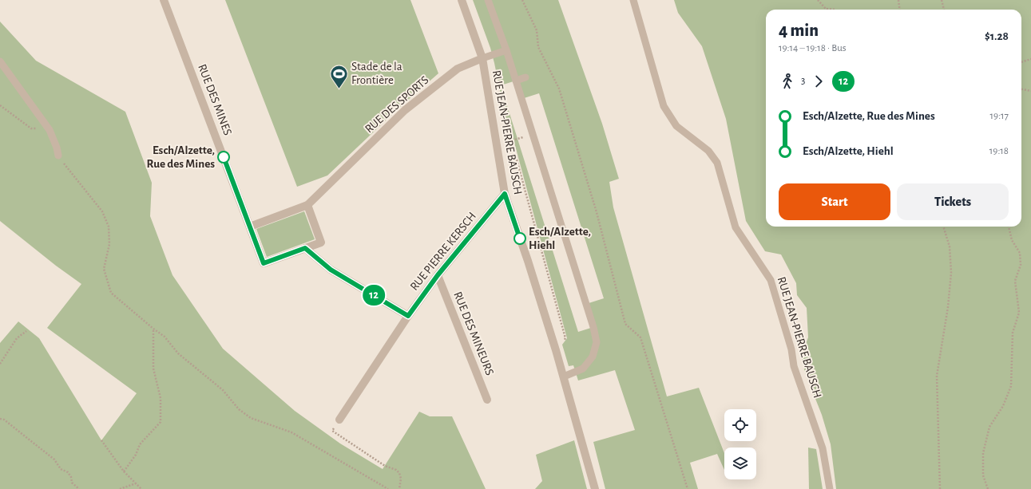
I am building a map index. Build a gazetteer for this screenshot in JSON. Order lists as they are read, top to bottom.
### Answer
{
  "streets": {
    "street": [
      "RUE DES MINES",
      "RUE DES SPORTS",
      "RUE JEAN-PIERRE BAUSCH",
      "RUE PIERRE KERSCH",
      "RUE DES MINEURS"
    ]
  },
  "crossings": [
    ["RUE DES SPORTS", "RUE JEAN-PIERRE BAUSCH"],
    ["RUE JEAN-PIERRE BAUSCH", "RUE PIERRE KERSCH"],
    ["RUE PIERRE KERSCH", "RUE DES MINEURS"]
  ],
  "places": {
    "sports": ["Stade de la Frontière"],
    "other": ["Esch/Alzette, Rue des Mines", "Esch/Alzette, Hiehl"]
  },
  "lines": ["bus line 12"],
  "page": {
    "on_map": "12",
    "heading": ["4 min", "19:14 – 19:18 · Bus", "$1.28"],
    "legs": ["3", "12"],
    "list": [
      {
        "name": "Esch/Alzette, Rue des Mines",
        "value": "19:17"
      },
      {
        "name": "Esch/Alzette, Hiehl",
        "value": "19:18"
      }
    ],
    "buttons": ["Start", "Tickets"]
  }
}
